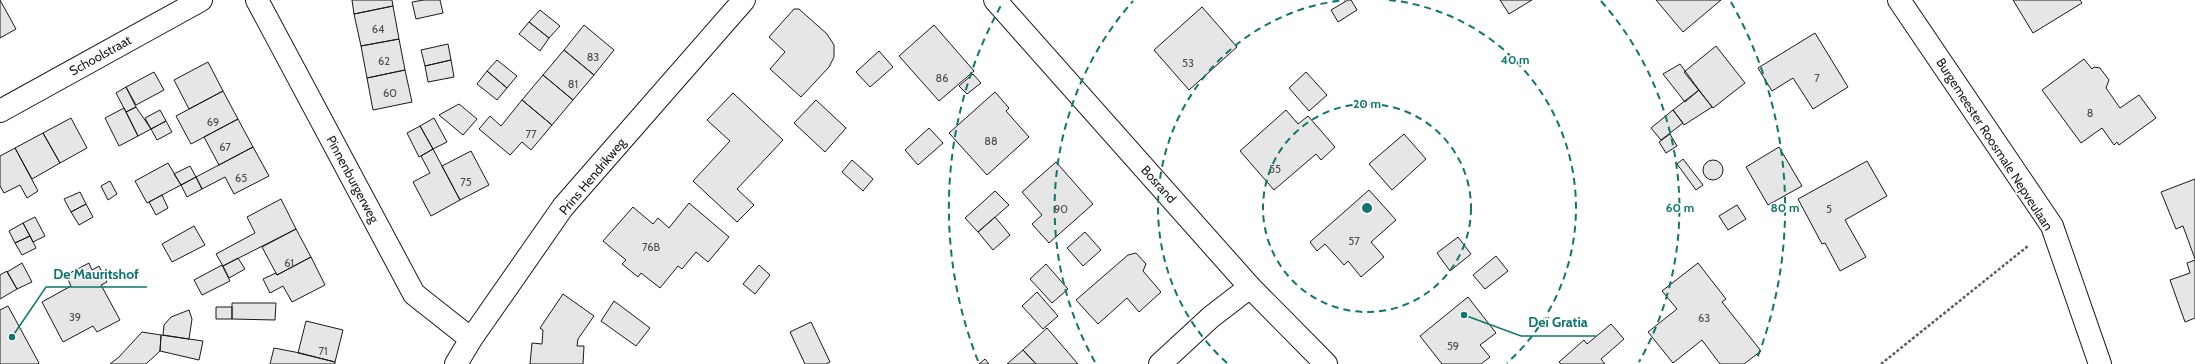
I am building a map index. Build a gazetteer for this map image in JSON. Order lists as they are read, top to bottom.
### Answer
{
  "streets": {
    "street": [
      "Schoolstraat",
      "Burgemeester Roosmale Nepveulaan",
      "Prins Hendrikweg",
      "Pinnenburgerweg",
      "Bosrand"
    ]
  },
  "crossings": [
    ["Prins Hendrikweg", "Pinnenburgerweg"]
  ],
  "places": ["Deï Gratia", "De Mauritshof"],
  "house_numbers": [
    "64",
    "83",
    "62",
    "53",
    "86",
    "7",
    "81",
    "60",
    "8",
    "69",
    "77",
    "88",
    "67",
    "55",
    "65",
    "75",
    "90",
    "5",
    "57",
    "76B",
    "61",
    "39",
    "63",
    "59",
    "71"
  ],
  "rings": [
    "40 m",
    "20 m",
    "60 m",
    "80 m"
  ]
}
